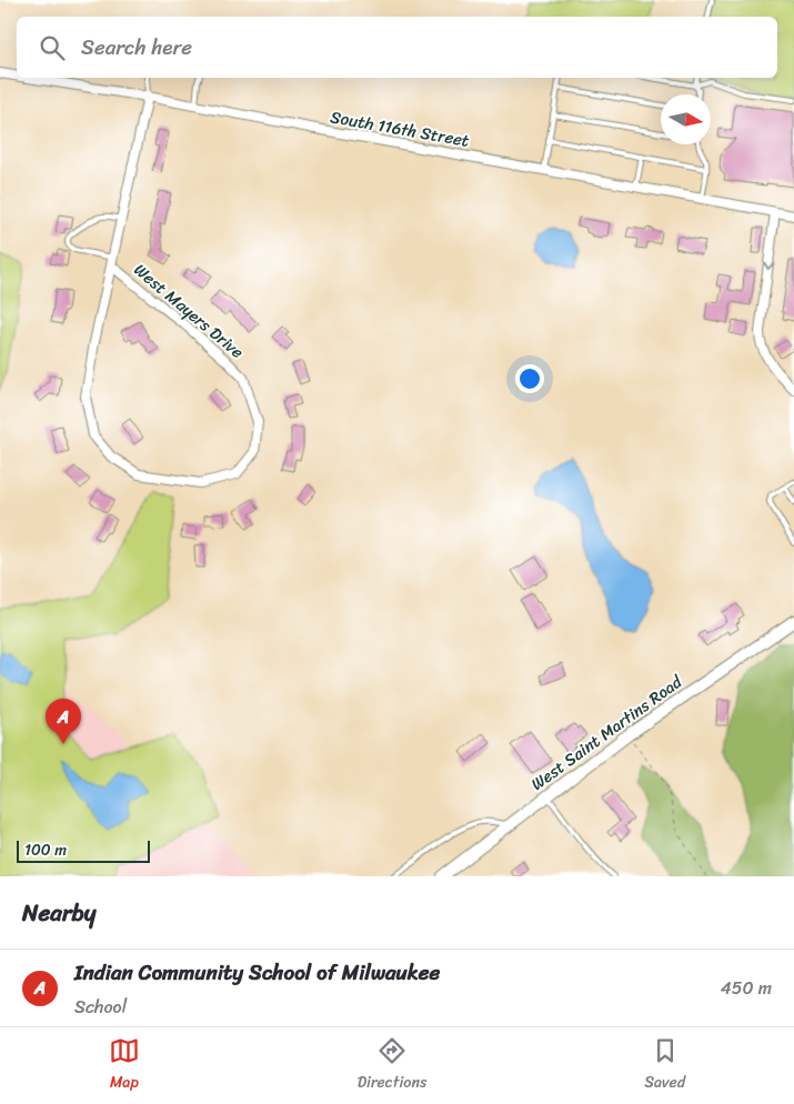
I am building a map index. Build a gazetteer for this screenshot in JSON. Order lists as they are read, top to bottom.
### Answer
{
  "streets": {
    "street": ["South 116th Street", "West Mayers Drive", "West Saint Martins Road"]
  },
  "crossings": [
    ["South 116th Street", "West Mayers Drive"]
  ],
  "scale_bar": "100 m",
  "north": "right",
  "page": {
    "search": "Search here",
    "pins": "A",
    "scale": "100 m",
    "heading": "Nearby",
    "list": [
      {
        "mark": "A",
        "name": "Indian Community School of Milwaukee",
        "note": "School",
        "value": "450 m"
      }
    ],
    "nav": ["Map", "Directions", "Saved"]
  }
}
